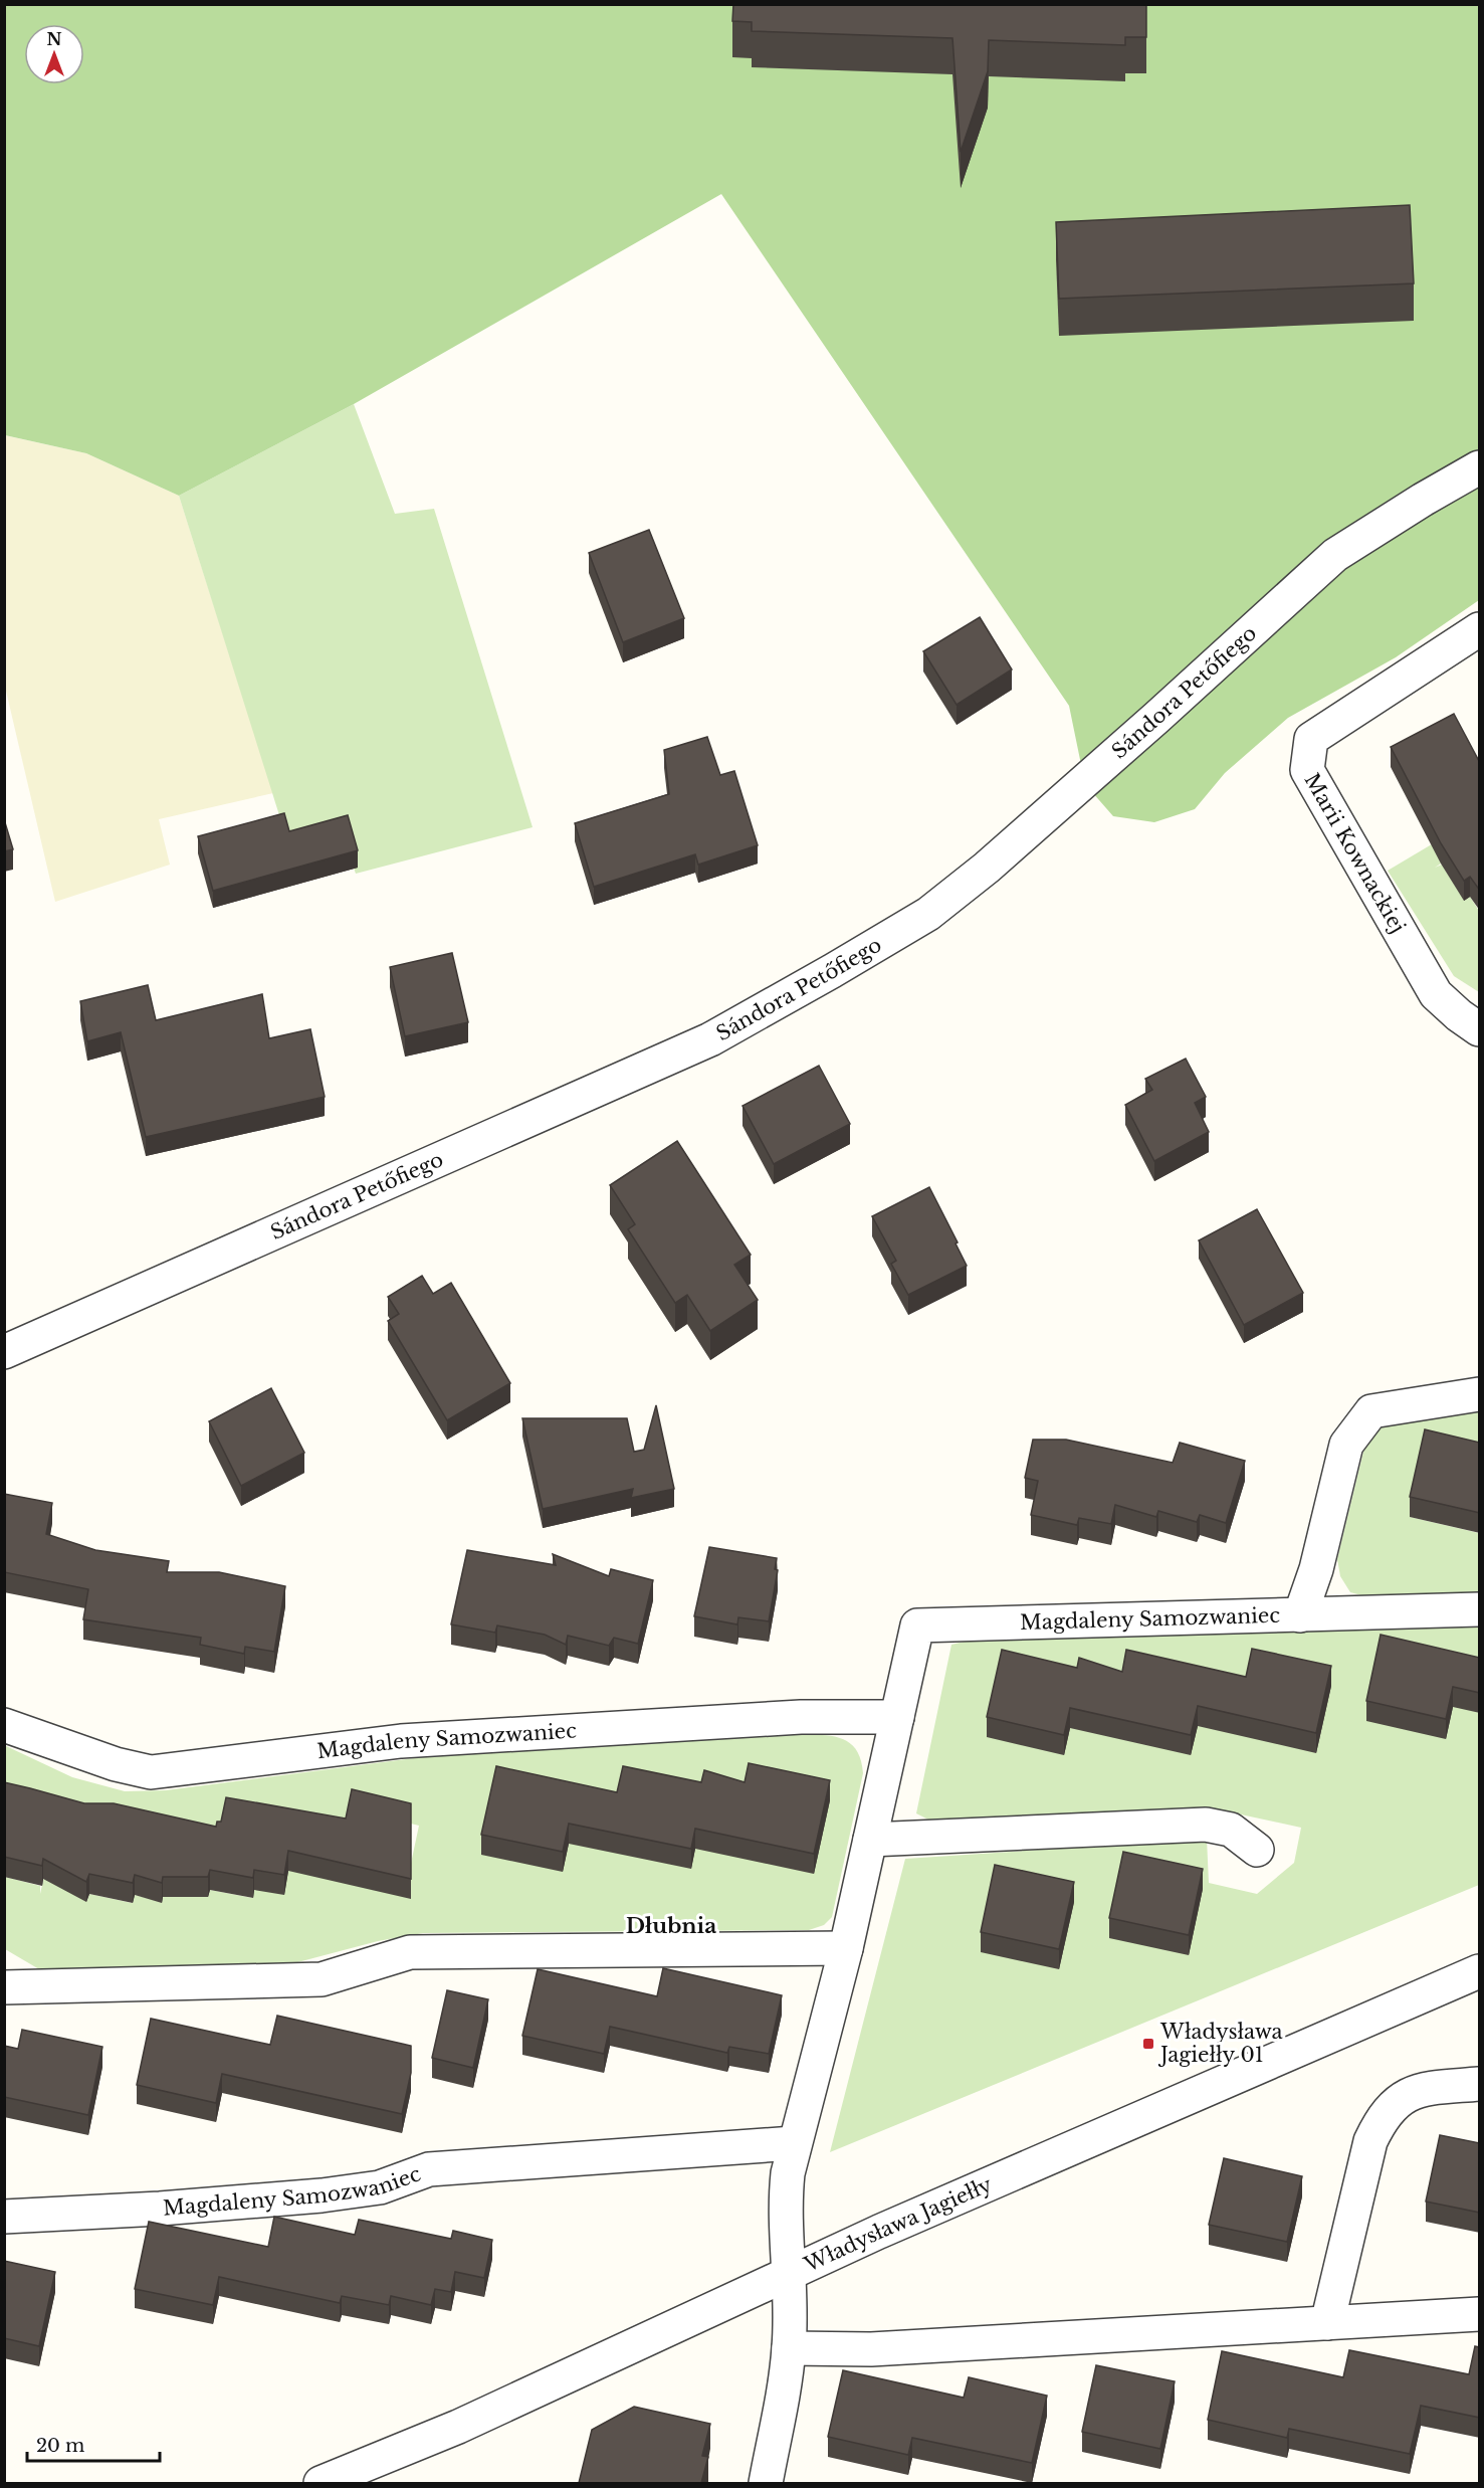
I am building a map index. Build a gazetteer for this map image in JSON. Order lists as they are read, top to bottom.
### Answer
{
  "streets": {
    "street": [
      "Sándora Petőfiego",
      "Marii Kownackiej",
      "Magdaleny Samozwaniec",
      "Władysława Jagiełły"
    ]
  },
  "crossings": [
    ["Magdaleny Samozwaniec", "Władysława Jagiełły"]
  ],
  "districts": ["Dłubnia"],
  "places": {
    "transit": ["Władysława Jagiełły 01"]
  },
  "scale_bar": "20 m",
  "north": "top"
}
